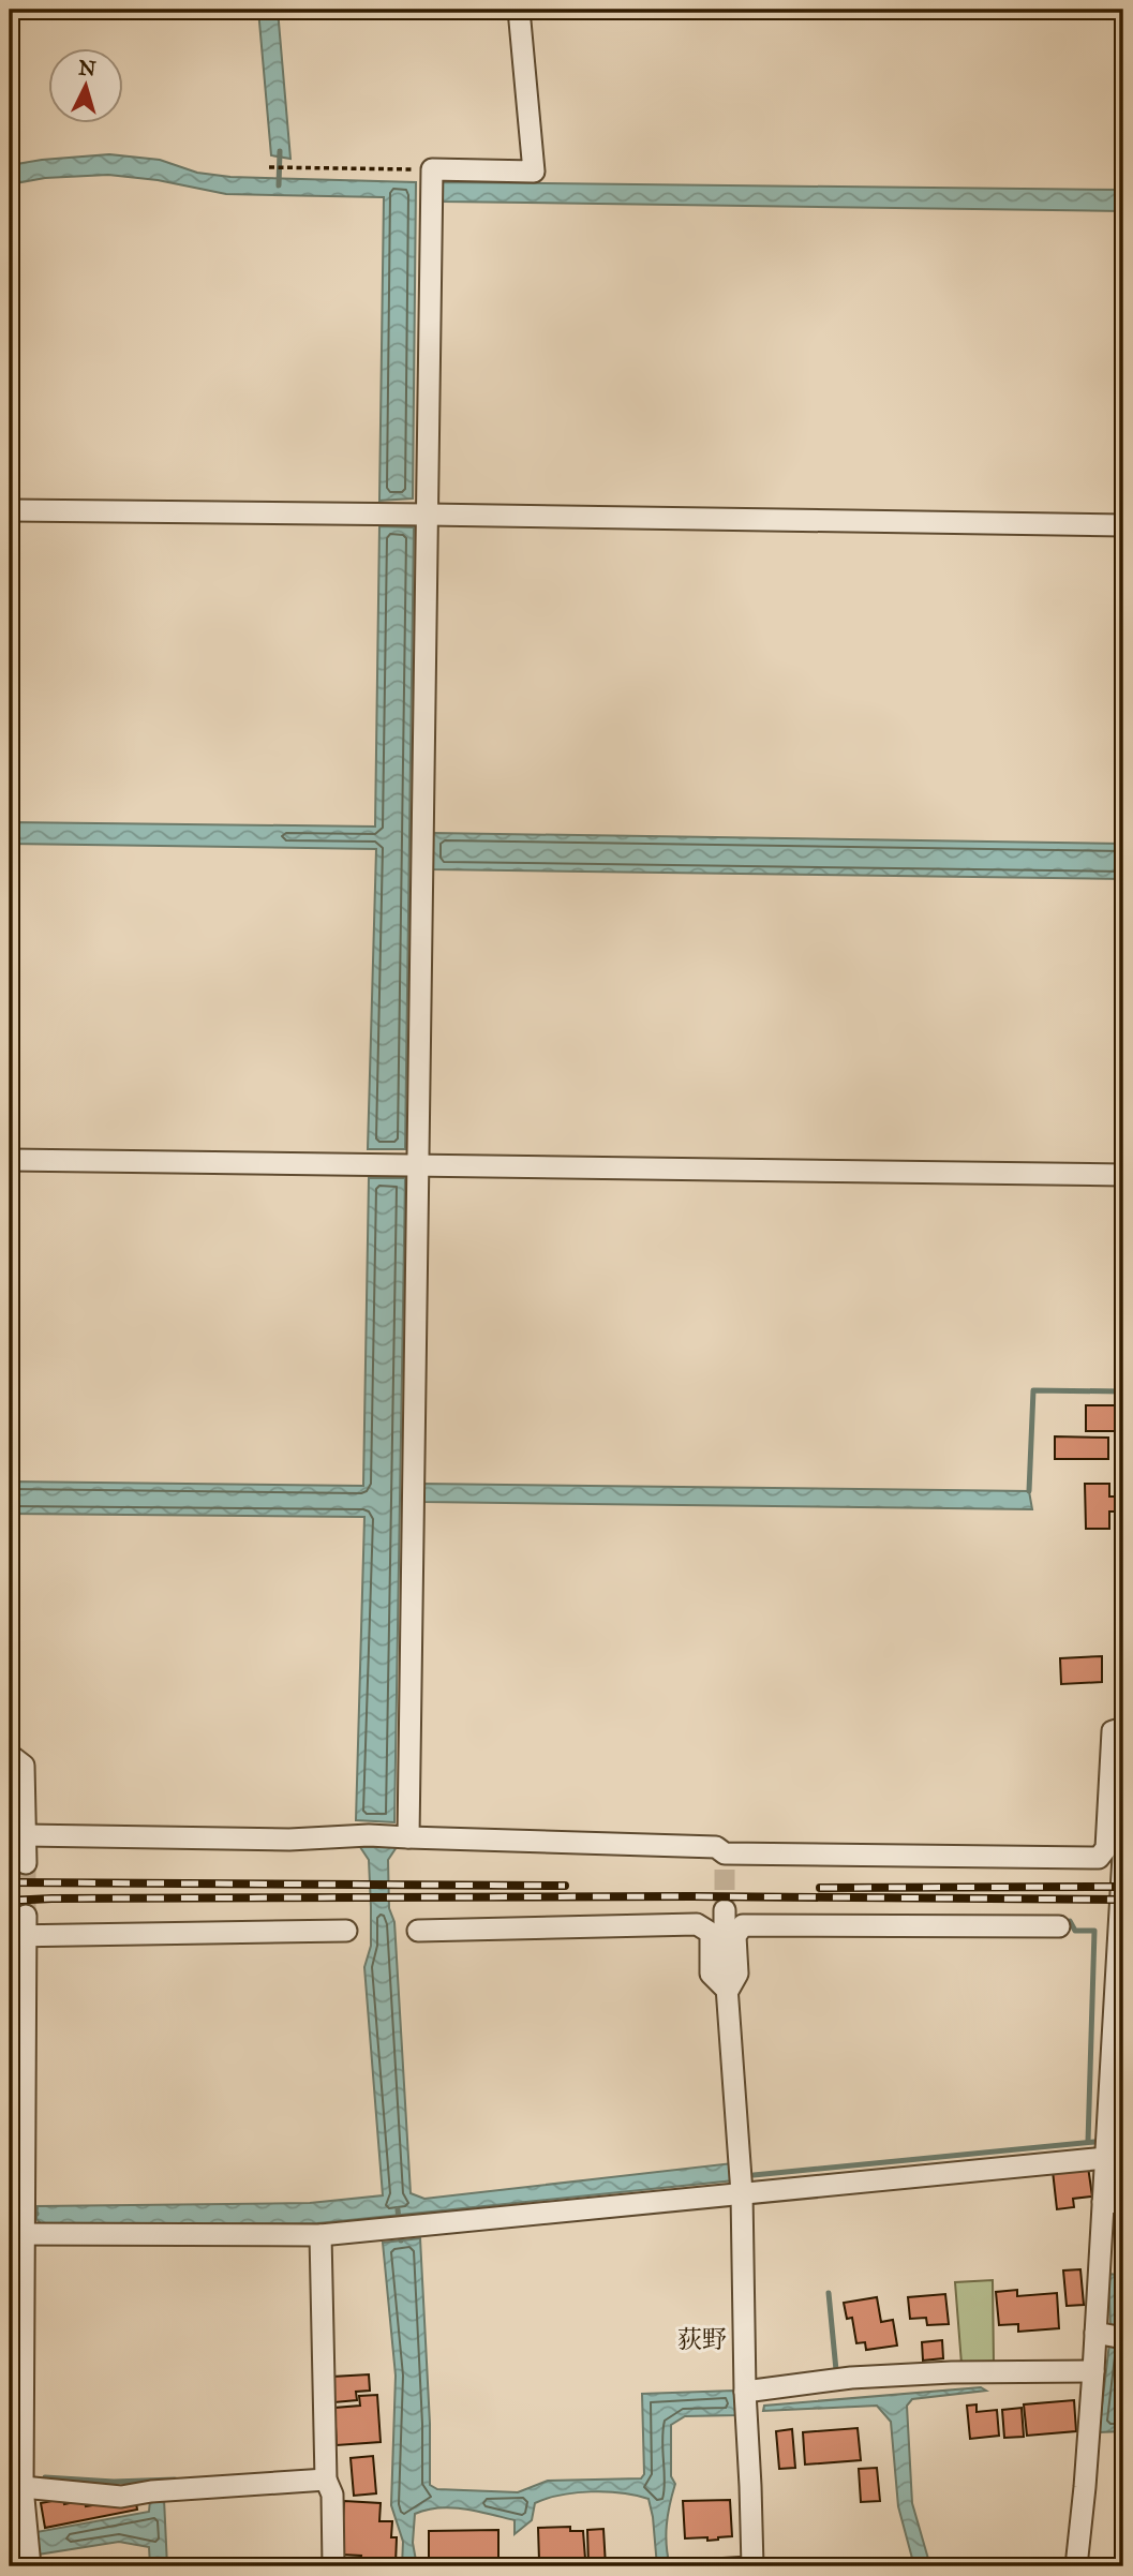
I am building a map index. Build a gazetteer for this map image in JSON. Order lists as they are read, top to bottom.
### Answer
{
  "districts": ["荻野"],
  "north": "top"
}
